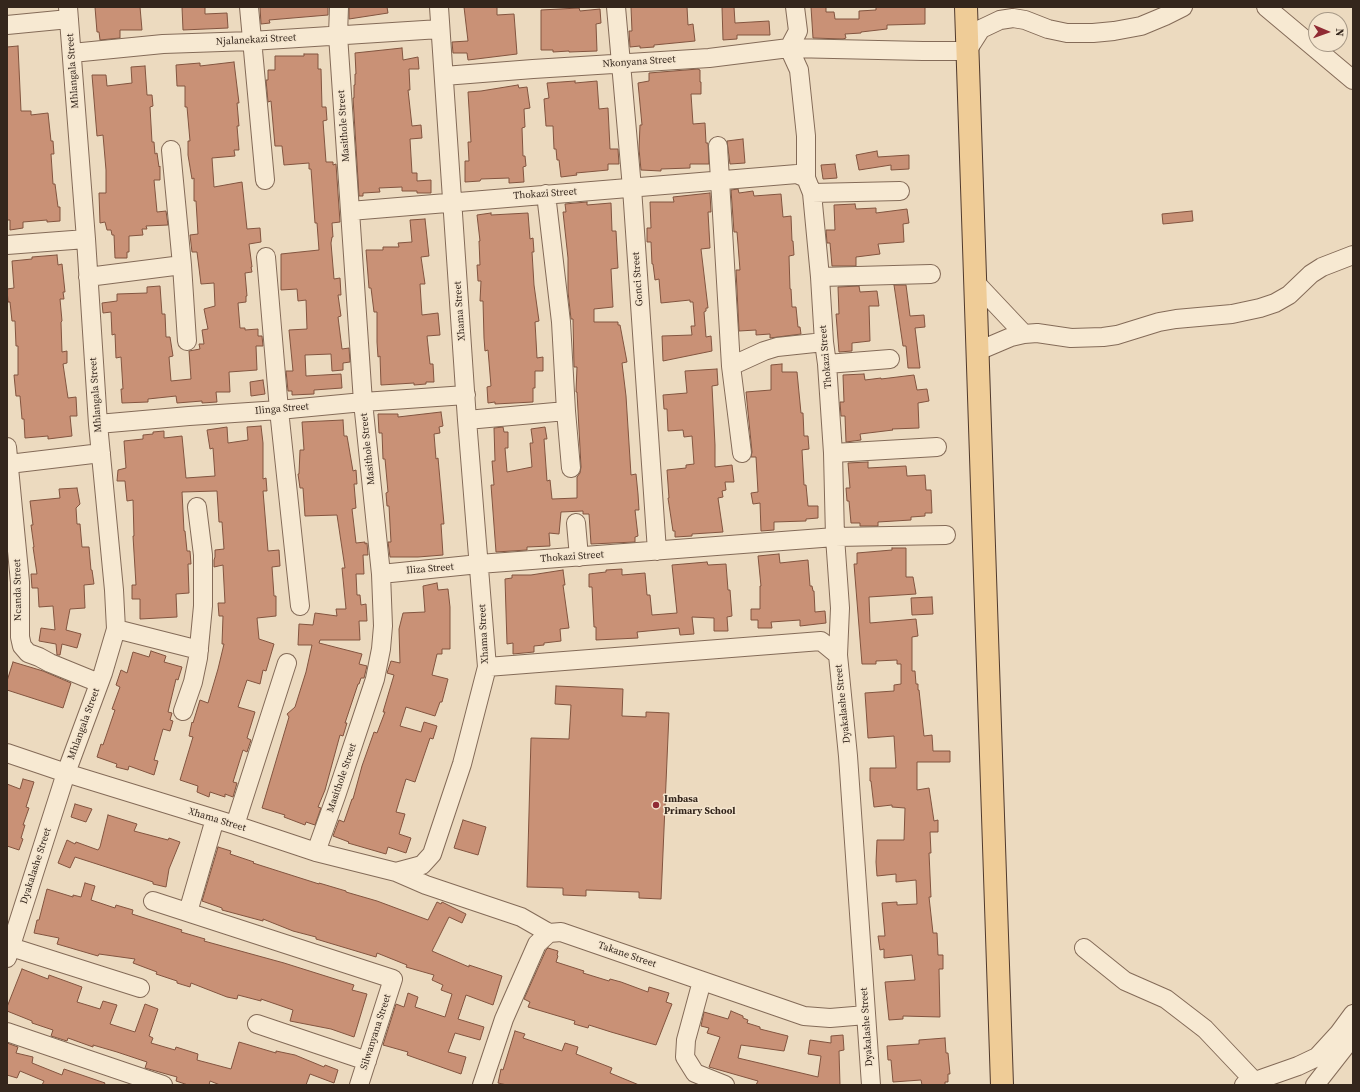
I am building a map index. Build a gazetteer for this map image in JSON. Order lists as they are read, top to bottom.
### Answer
{
  "streets": {
    "street": [
      "Njalanekazi Street",
      "Nkonyana Street",
      "Mhlangala Street",
      "Masithole Street",
      "Thokazi Street",
      "Gonci Street",
      "Xhama Street",
      "Ilinga Street",
      "Iliza Street",
      "Ncanda Street",
      "Dyakalashe Street",
      "Takane Street",
      "Silwanyana Street"
    ]
  },
  "crossings": [
    ["Njalanekazi Street", "Mhlangala Street"],
    ["Njalanekazi Street", "Masithole Street"],
    ["Njalanekazi Street", "Xhama Street"],
    ["Nkonyana Street", "Gonci Street"],
    ["Nkonyana Street", "Xhama Street"],
    ["Mhlangala Street", "Xhama Street"],
    ["Mhlangala Street", "Ilinga Street"],
    ["Mhlangala Street", "Ncanda Street"],
    ["Mhlangala Street", "Dyakalashe Street"],
    ["Masithole Street", "Thokazi Street"],
    ["Masithole Street", "Xhama Street"],
    ["Masithole Street", "Ilinga Street"],
    ["Masithole Street", "Iliza Street"],
    ["Thokazi Street", "Gonci Street"],
    ["Thokazi Street", "Xhama Street"],
    ["Thokazi Street", "Iliza Street"],
    ["Xhama Street", "Ilinga Street"],
    ["Xhama Street", "Iliza Street"],
    ["Xhama Street", "Dyakalashe Street"],
    ["Dyakalashe Street", "Takane Street"]
  ],
  "places": ["Imbasa Primary School"],
  "north": "right"
}
